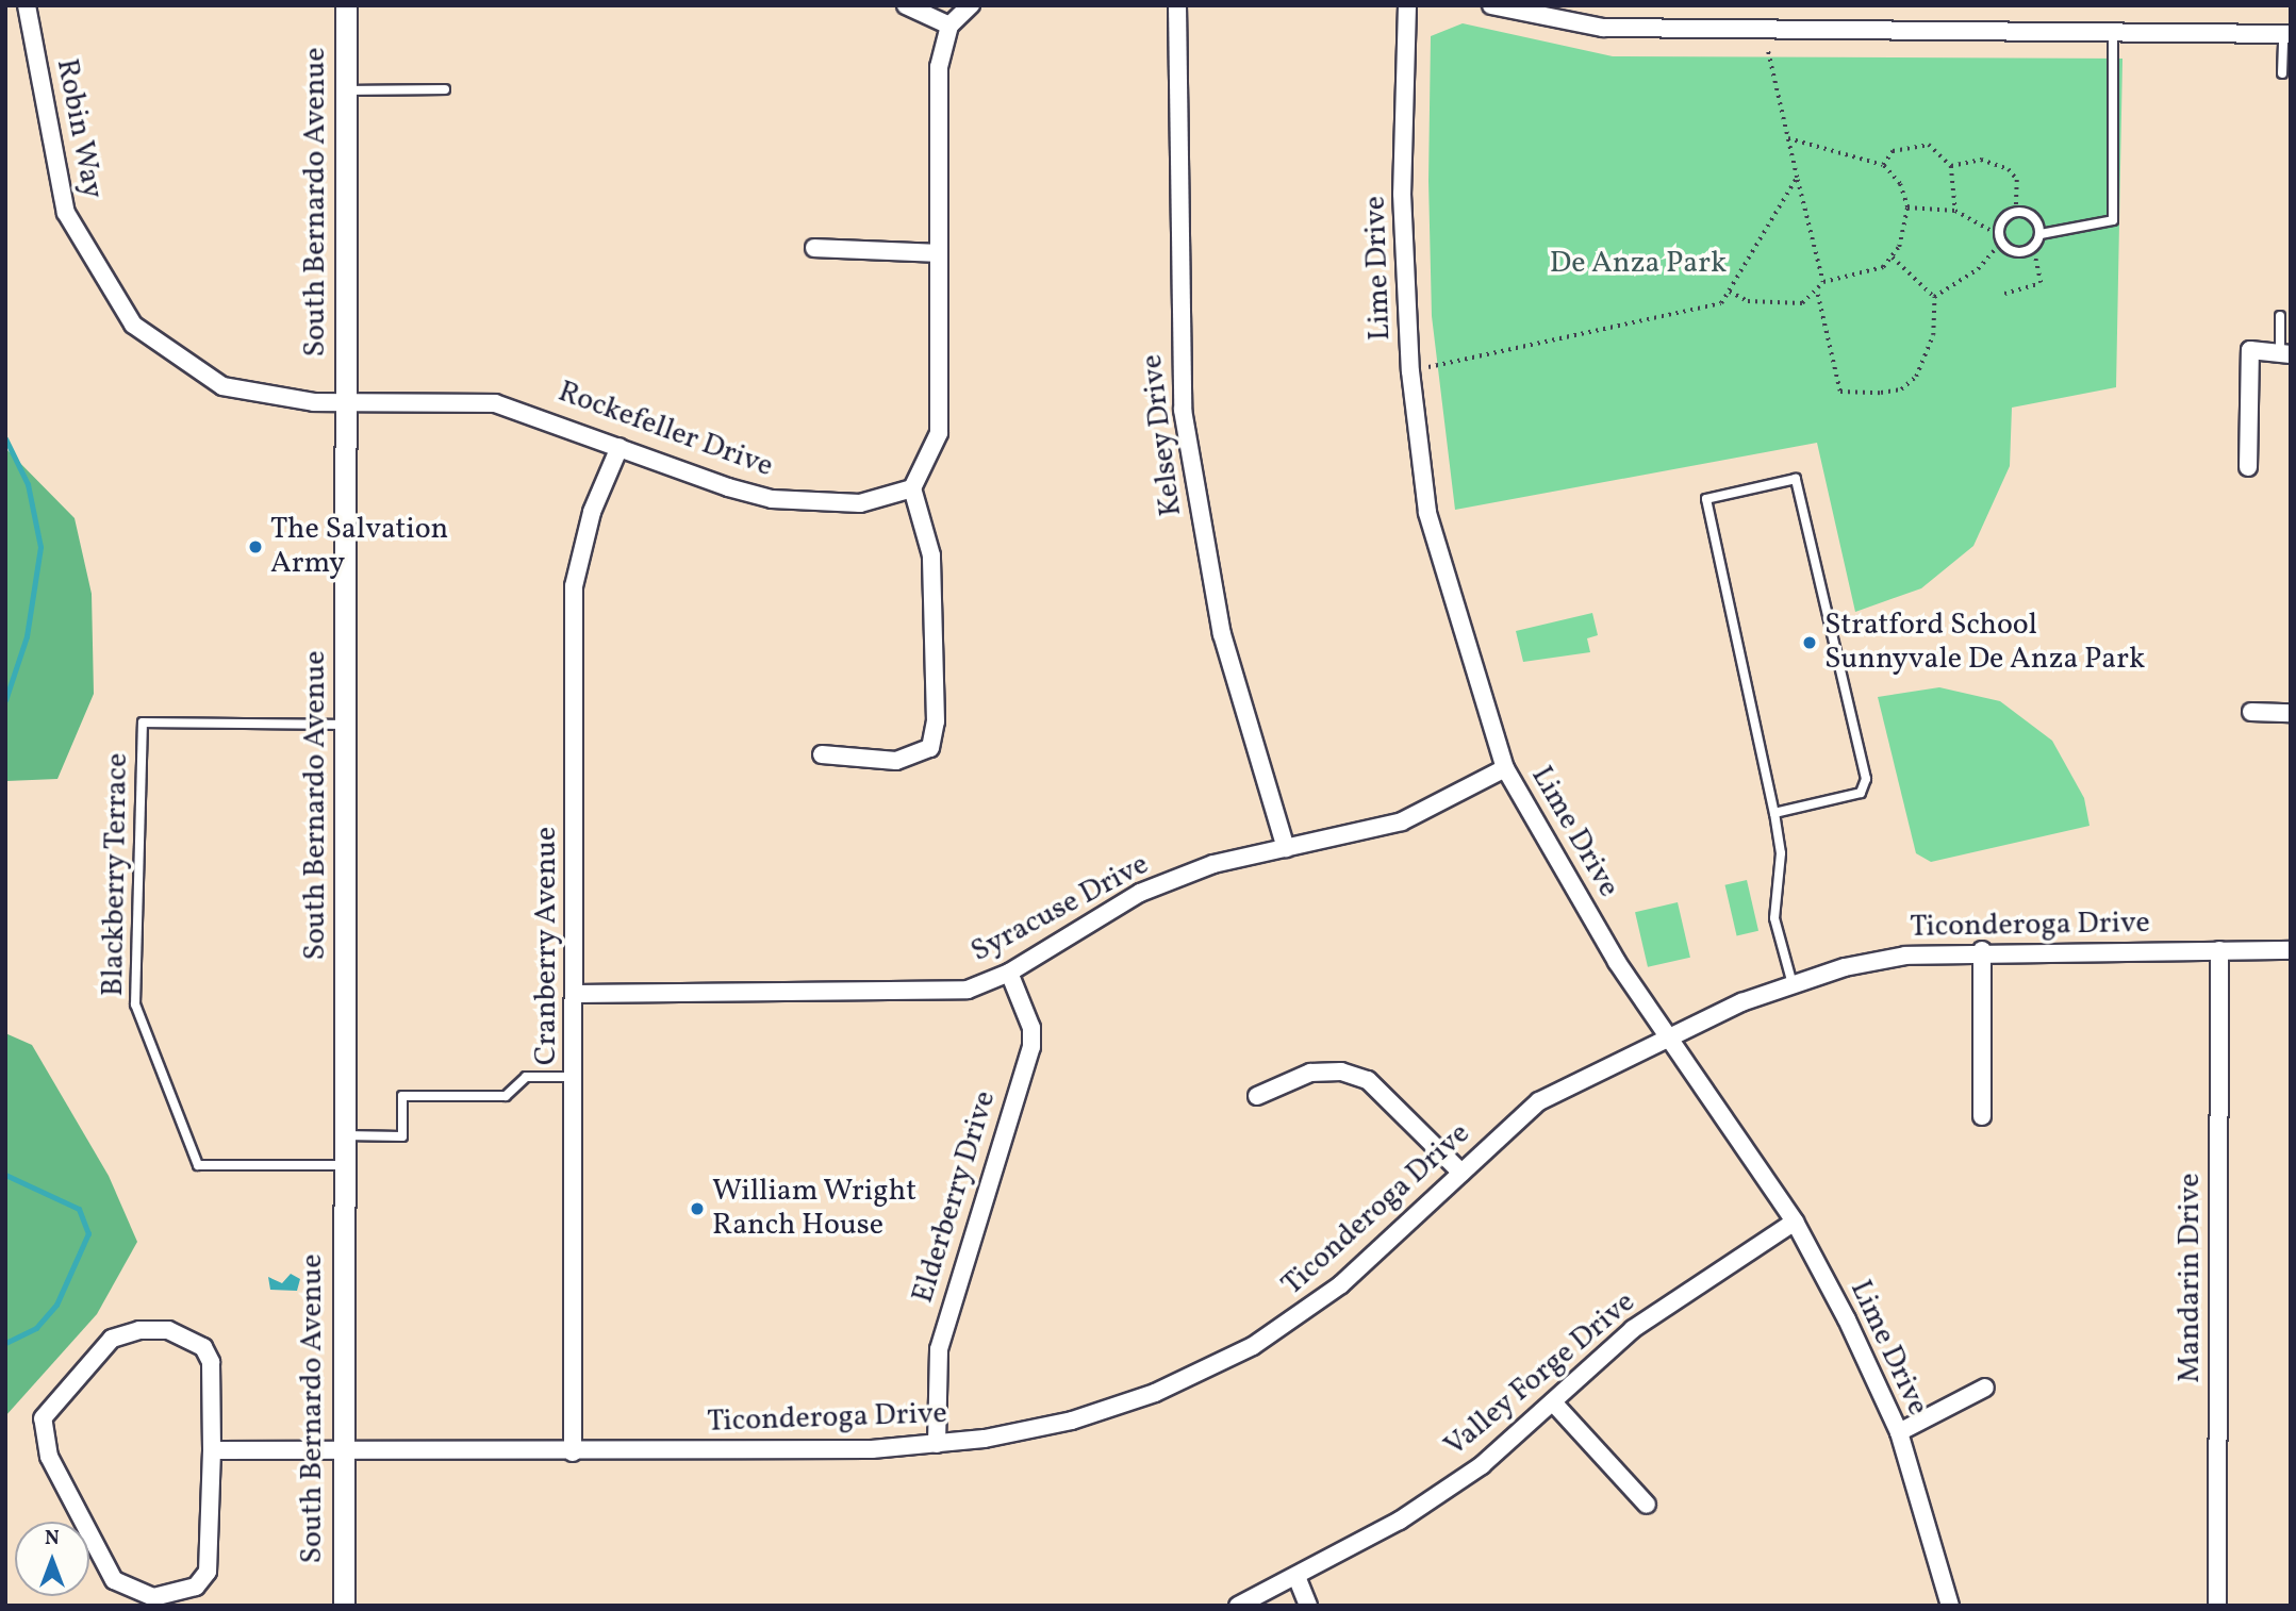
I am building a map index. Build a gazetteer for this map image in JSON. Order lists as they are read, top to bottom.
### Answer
{
  "streets": {
    "street": [
      "Robin Way",
      "South Bernardo Avenue",
      "Lime Drive",
      "Rockefeller Drive",
      "Kelsey Drive",
      "Syracuse Drive",
      "Ticonderoga Drive",
      "Cranberry Avenue",
      "Elderberry Drive",
      "Mandarin Drive",
      "Valley Forge Drive"
    ],
    "lane": ["Blackberry Terrace"]
  },
  "crossings": [
    ["Robin Way", "South Bernardo Avenue"],
    ["Robin Way", "Rockefeller Drive"],
    ["South Bernardo Avenue", "Rockefeller Drive"],
    ["South Bernardo Avenue", "Blackberry Terrace"],
    ["South Bernardo Avenue", "Ticonderoga Drive"],
    ["Lime Drive", "Syracuse Drive"],
    ["Lime Drive", "Ticonderoga Drive"],
    ["Lime Drive", "Valley Forge Drive"],
    ["Rockefeller Drive", "Cranberry Avenue"],
    ["Kelsey Drive", "Syracuse Drive"],
    ["Syracuse Drive", "Cranberry Avenue"],
    ["Syracuse Drive", "Elderberry Drive"],
    ["Ticonderoga Drive", "Cranberry Avenue"],
    ["Ticonderoga Drive", "Elderberry Drive"],
    ["Ticonderoga Drive", "Mandarin Drive"]
  ],
  "parks": ["De Anza Park"],
  "places": ["The Salvation Army", "Stratford School Sunnyvale De Anza Park", "William Wright Ranch House"],
  "north": "top"
}
